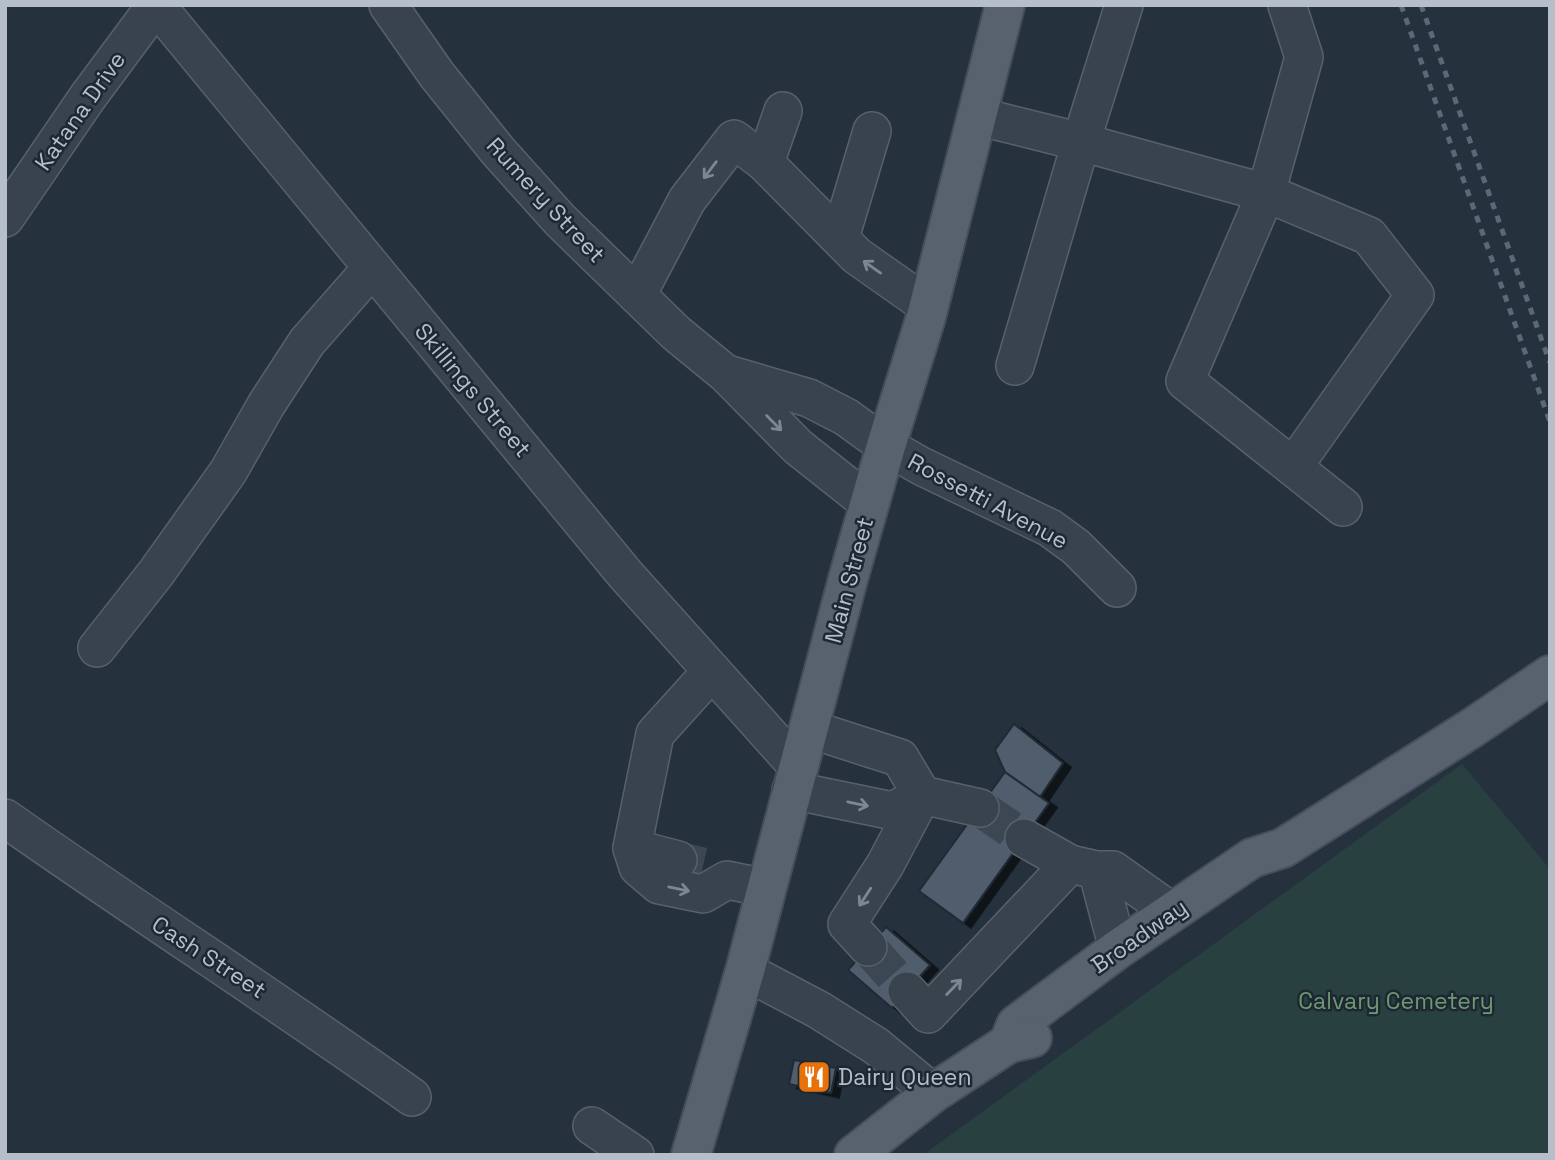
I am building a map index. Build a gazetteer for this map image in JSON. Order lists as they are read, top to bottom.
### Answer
{
  "streets": {
    "main road": ["Main Street", "Broadway"],
    "street": [
      "Katana Drive",
      "Rumery Street",
      "Skillings Street",
      "Rossetti Avenue",
      "Cash Street"
    ]
  },
  "crossings": [
    ["Katana Drive", "Skillings Street"],
    ["Rumery Street", "Rossetti Avenue"],
    ["Rumery Street", "Main Street"],
    ["Skillings Street", "Main Street"],
    ["Rossetti Avenue", "Main Street"]
  ],
  "parks": ["Calvary Cemetery"],
  "places": {
    "restaurant": ["Dairy Queen"]
  }
}
